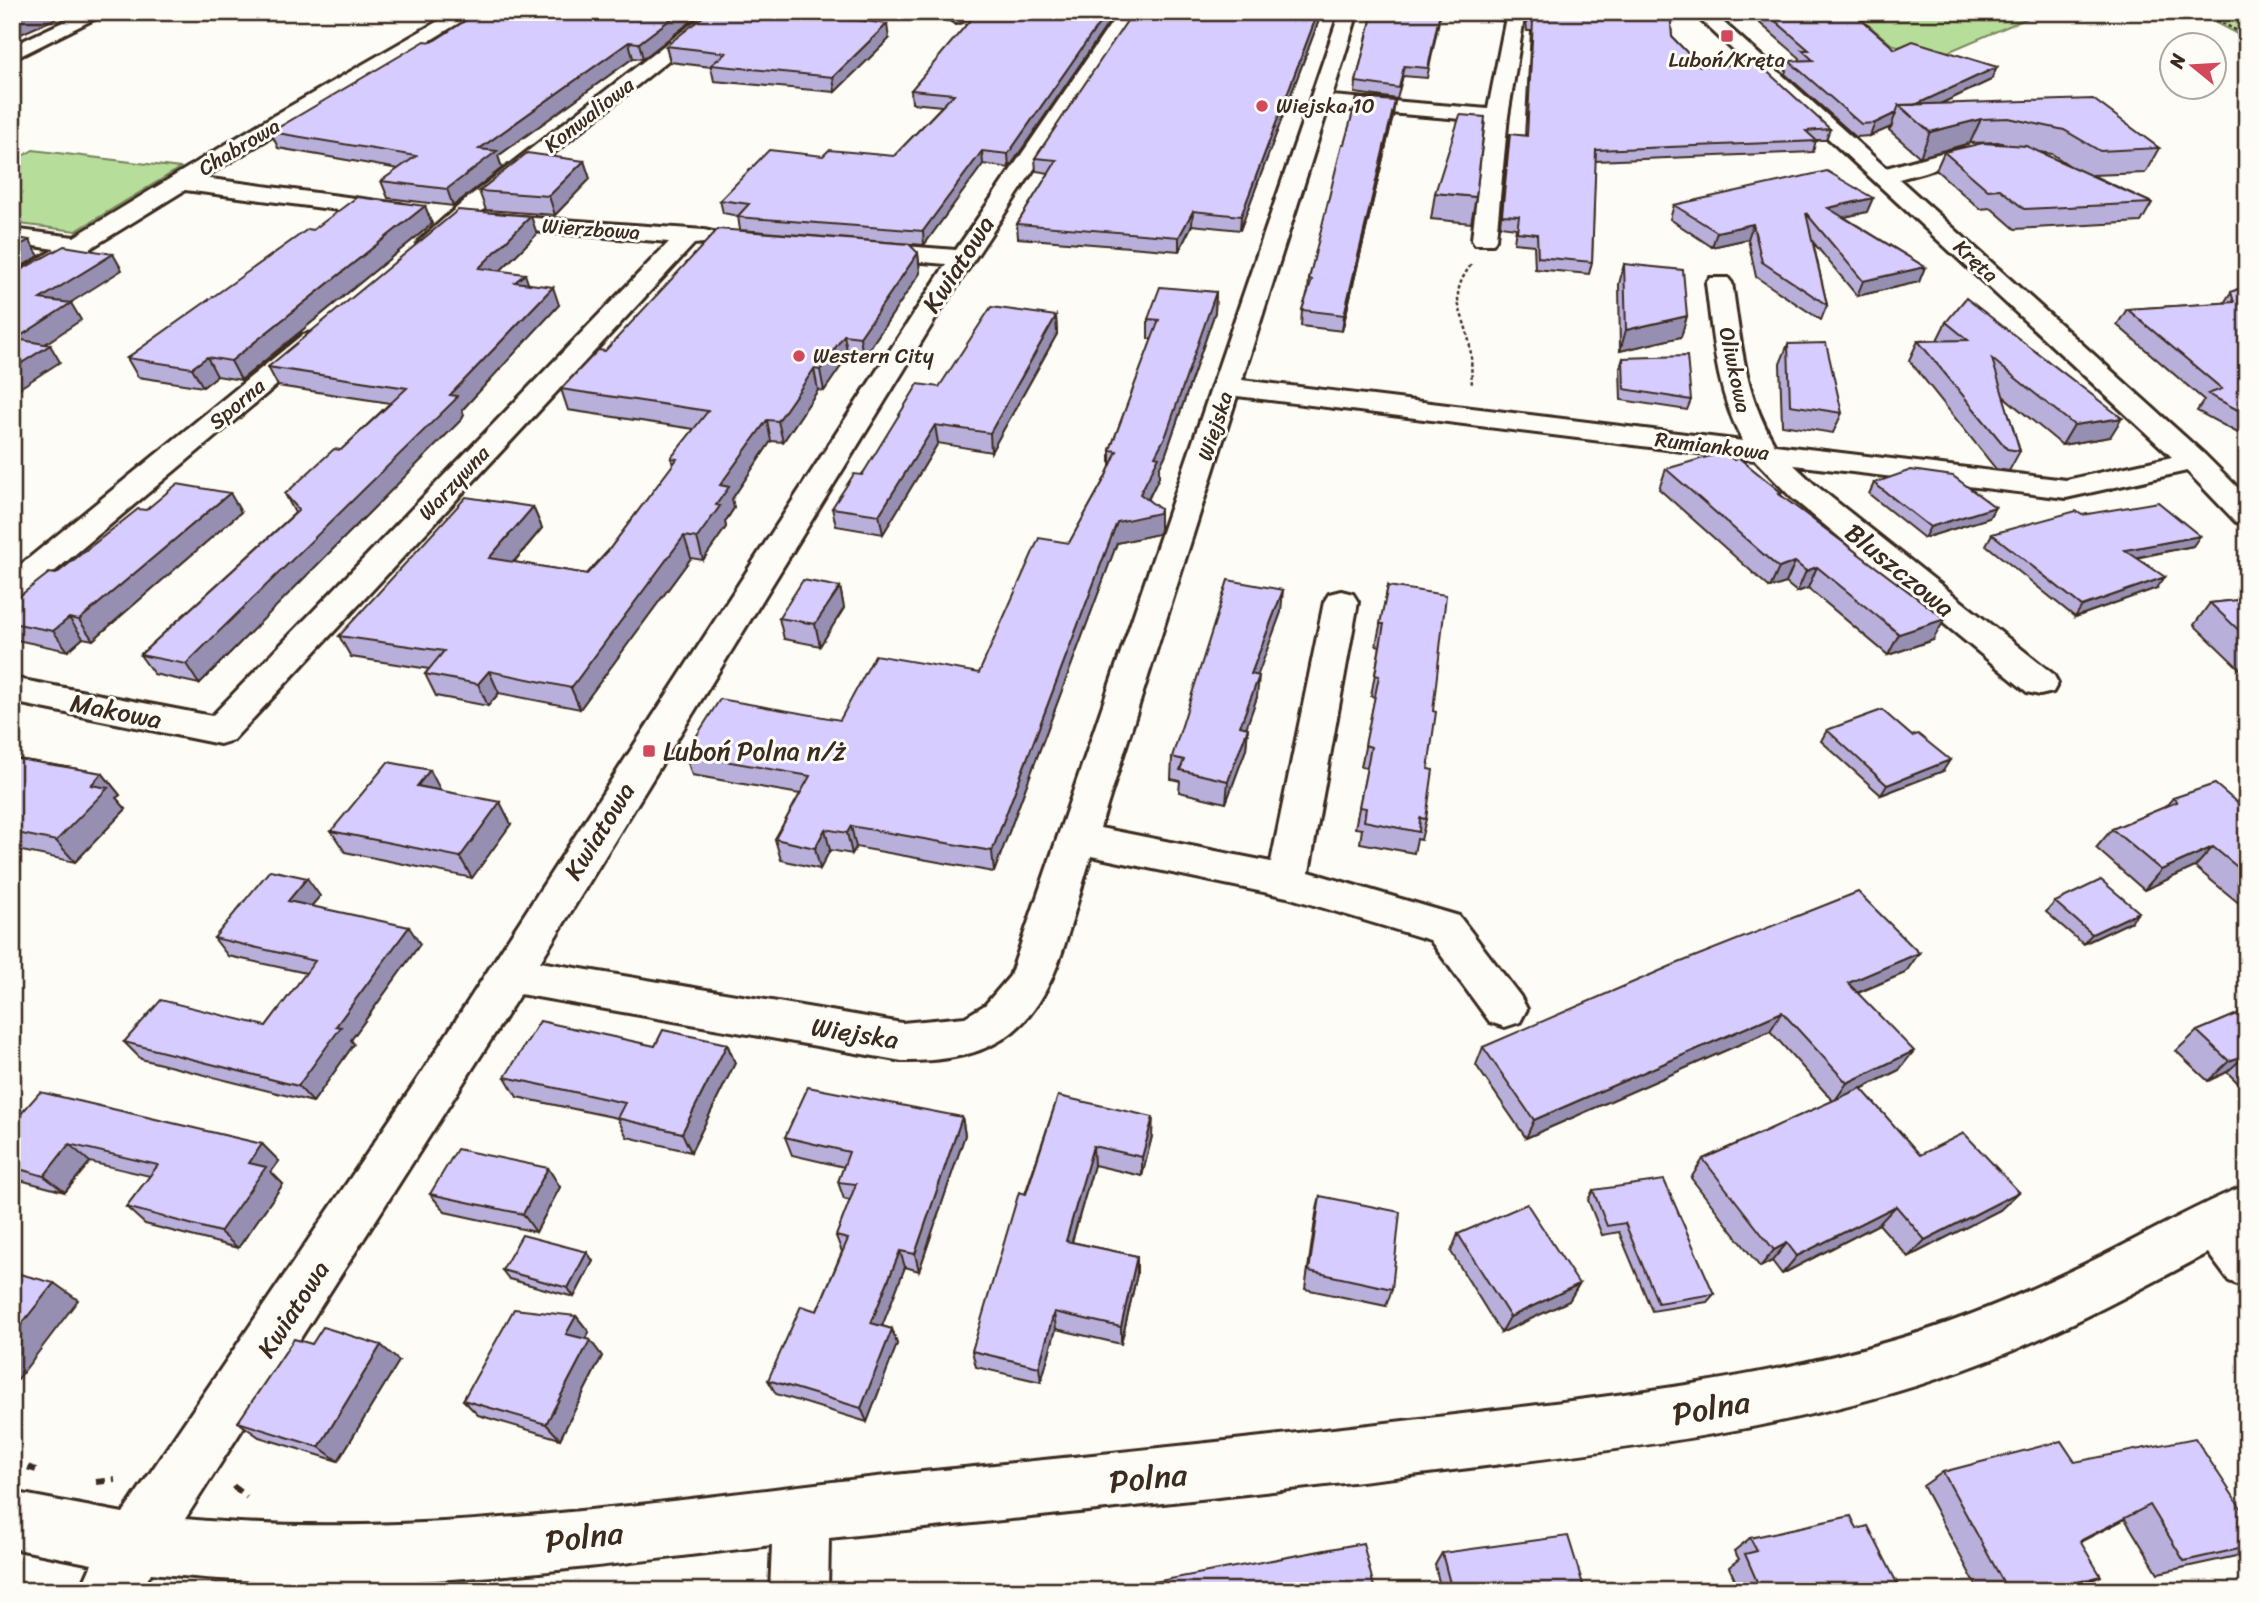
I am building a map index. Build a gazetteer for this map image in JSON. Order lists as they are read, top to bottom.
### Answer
{
  "streets": {
    "street": [
      "Konwaliowa",
      "Chabrowa",
      "Wierzbowa",
      "Kręta",
      "Kwiatowa",
      "Oliwkowa",
      "Sporna",
      "Wiejska",
      "Rumiankowa",
      "Warzywna",
      "Bluszczowa",
      "Makowa",
      "Polna"
    ]
  },
  "crossings": [
    ["Konwaliowa", "Wierzbowa"],
    ["Chabrowa", "Wierzbowa"],
    ["Wierzbowa", "Warzywna"],
    ["Kręta", "Rumiankowa"],
    ["Kwiatowa", "Wiejska"],
    ["Kwiatowa", "Polna"],
    ["Oliwkowa", "Rumiankowa"],
    ["Oliwkowa", "Bluszczowa"],
    ["Wiejska", "Rumiankowa"],
    ["Rumiankowa", "Bluszczowa"],
    ["Warzywna", "Makowa"]
  ],
  "places": {
    "transit": ["Luboń/Kręta", "Luboń Polna n/ż"],
    "other": ["Wiejska 10", "Western City"]
  },
  "north": "left"
}
